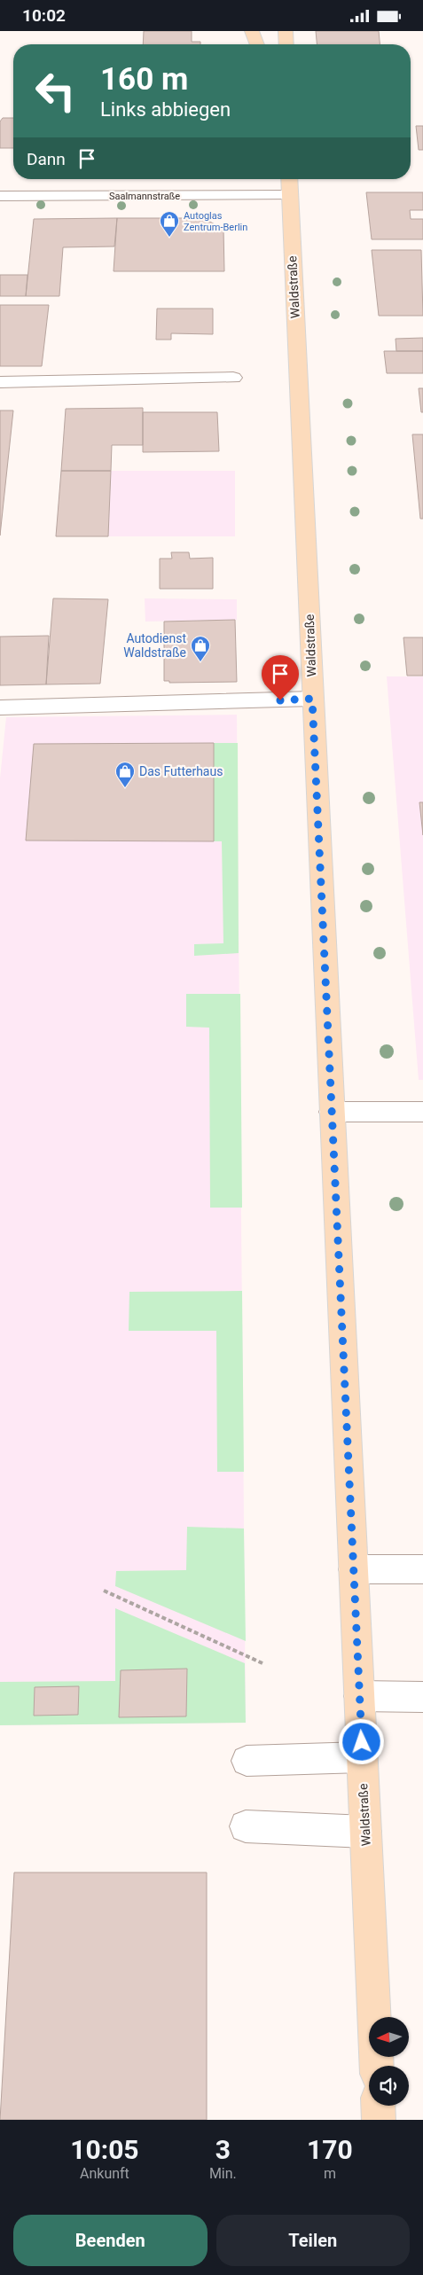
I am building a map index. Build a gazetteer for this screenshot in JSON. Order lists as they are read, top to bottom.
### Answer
{
  "streets": {
    "main road": ["Waldstraße"],
    "street": ["Saalmannstraße"]
  },
  "crossings": [
    ["Saalmannstraße", "Waldstraße"]
  ],
  "places": {
    "shop": ["Autoglas Zentrum-Berlin", "Autodienst Waldstraße", "Das Futterhaus"]
  },
  "north": "left",
  "page": {
    "status": "10:02",
    "turn": ["160 m", "Links abbiegen"],
    "then": "Dann",
    "eta": [
      "10:05",
      "Ankunft",
      "3",
      "Min.",
      "170",
      "m"
    ],
    "buttons": ["Beenden", "Teilen"]
  }
}
